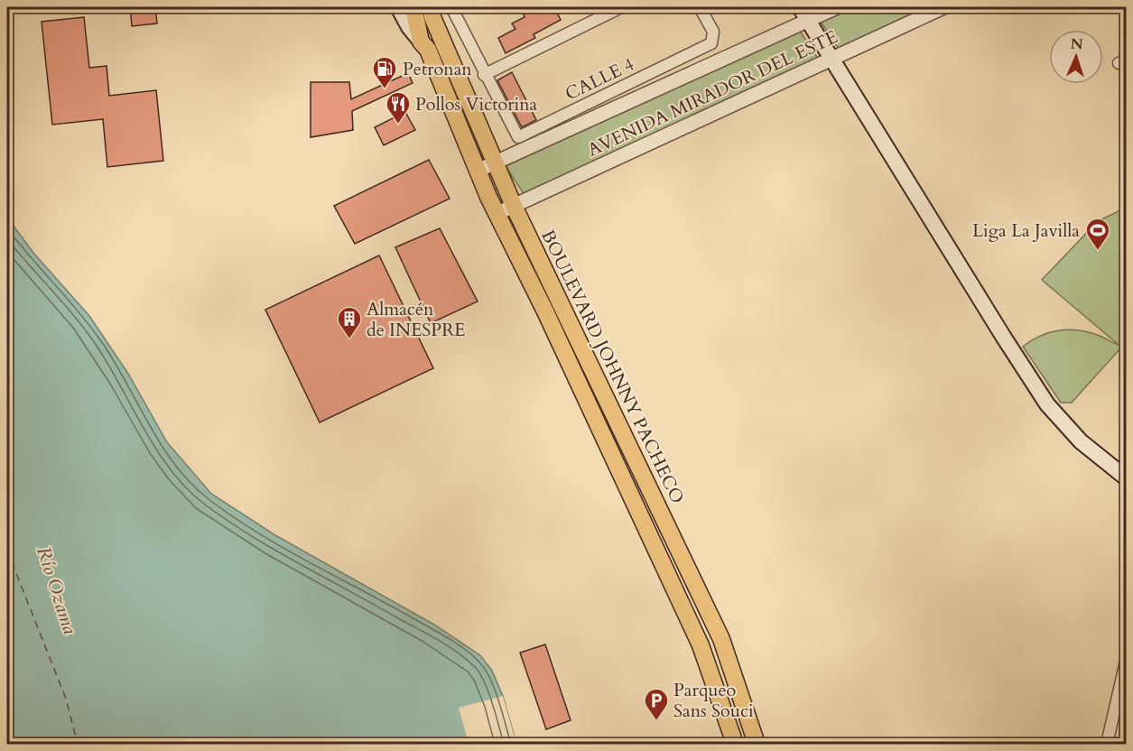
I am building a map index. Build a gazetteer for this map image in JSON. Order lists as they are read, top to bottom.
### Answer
{
  "streets": {
    "main road": ["BOULEVARD JOHNNY PACHECO"],
    "street": ["CALLE 4", "AVENIDA MIRADOR DEL ESTE"]
  },
  "crossings": [
    ["AVENIDA MIRADOR DEL ESTE", "BOULEVARD JOHNNY PACHECO"]
  ],
  "water": ["Río Ozama"],
  "places": {
    "fuel station": ["Petronan"],
    "restaurant": ["Pollos Victorina"],
    "sports": ["Liga La Javilla"],
    "building": ["Almacén de INESPRE"],
    "parking": ["Parqueo Sans Souci"]
  },
  "north": "top"
}
